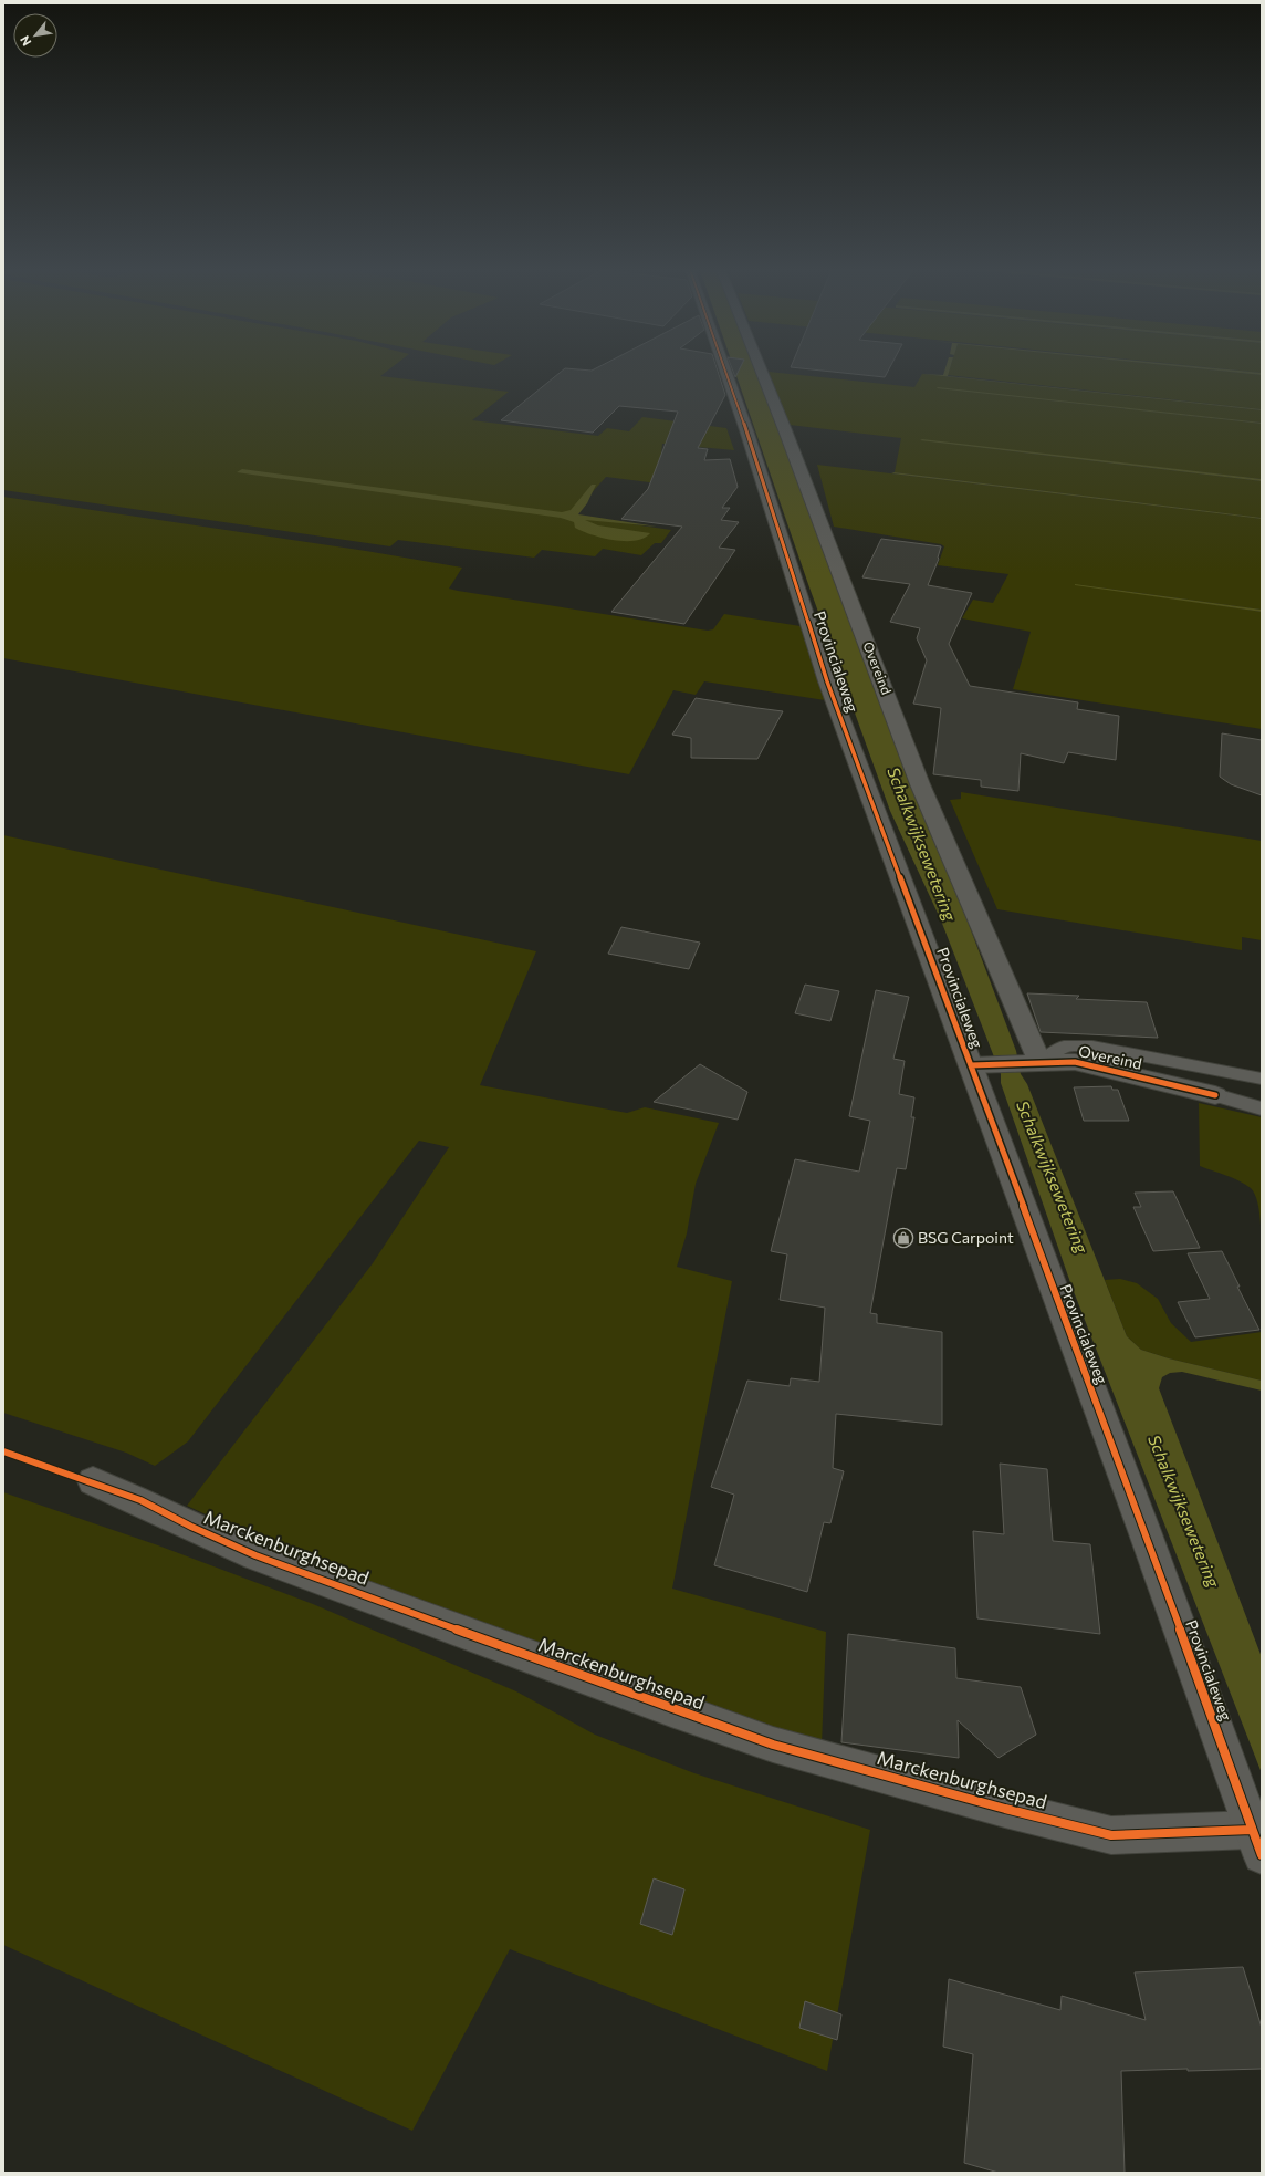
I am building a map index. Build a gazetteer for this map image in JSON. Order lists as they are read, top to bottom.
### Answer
{
  "streets": {
    "street": ["Provincialeweg", "Overeind", "Marckenburghsepad"]
  },
  "crossings": [
    ["Provincialeweg", "Overeind"],
    ["Provincialeweg", "Marckenburghsepad"]
  ],
  "water": ["Schalkwijksewetering"],
  "places": {
    "shop": ["BSG Carpoint"]
  },
  "north": "bottom left"
}
